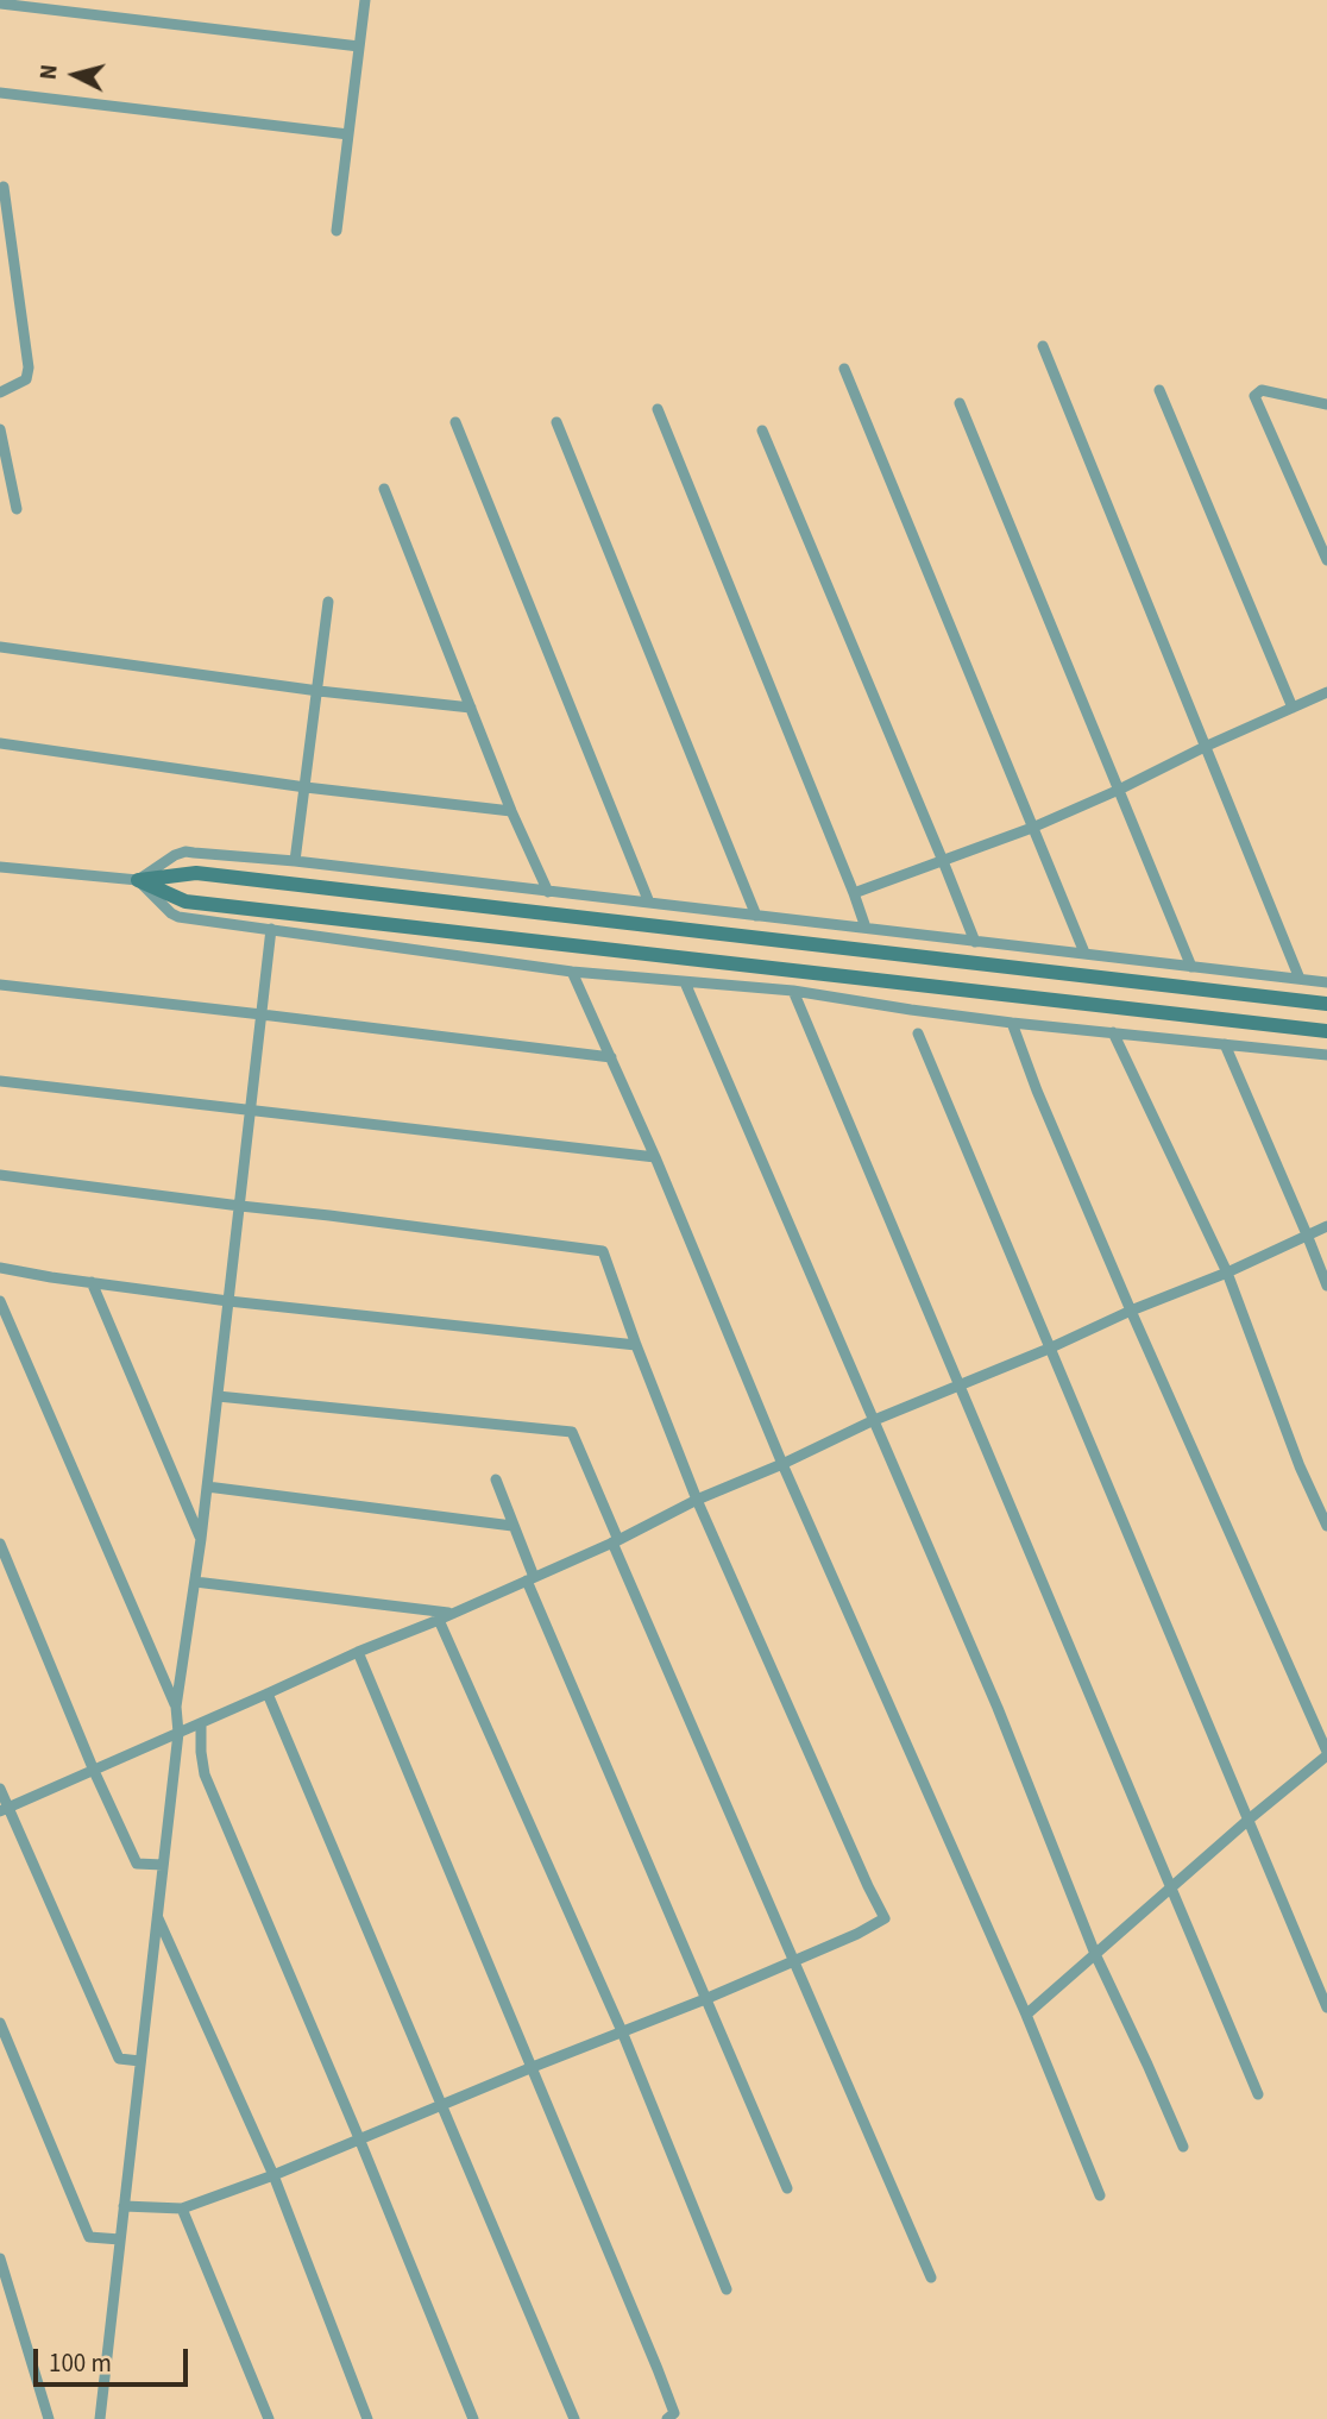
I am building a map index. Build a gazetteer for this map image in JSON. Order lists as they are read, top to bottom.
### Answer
{
  "scale_bar": "100 m",
  "north": "left"
}
